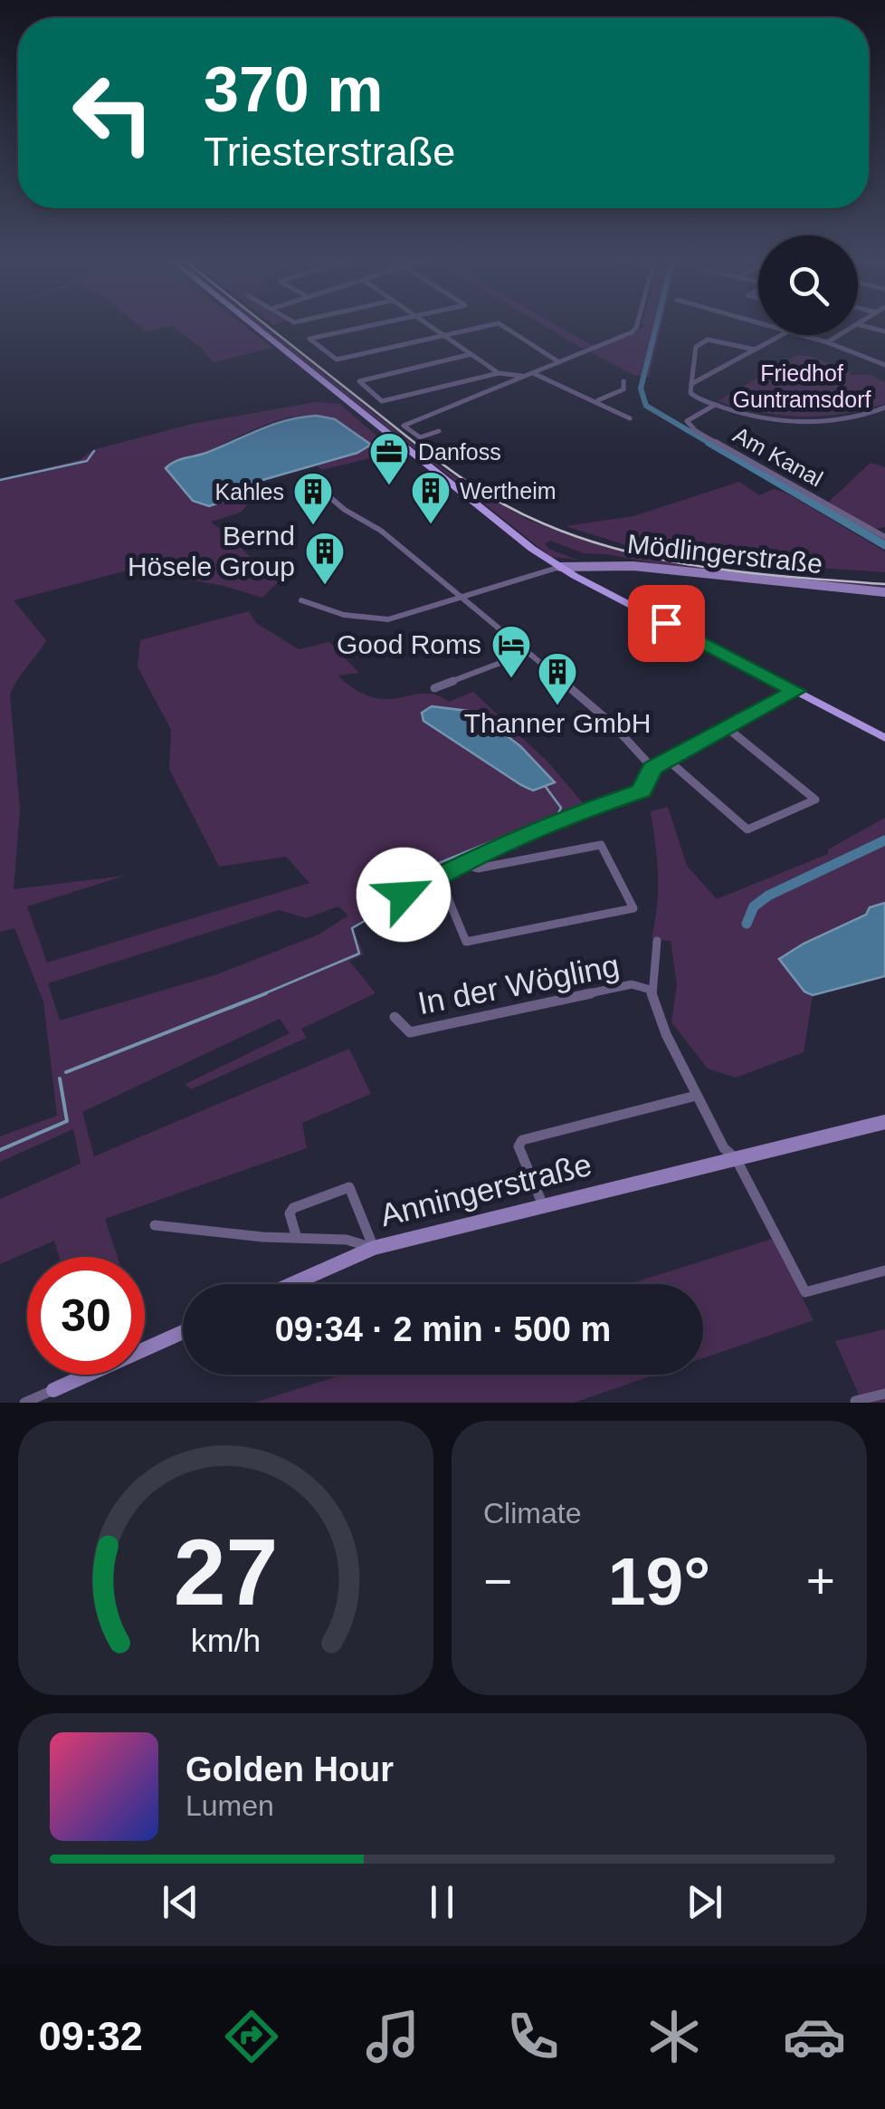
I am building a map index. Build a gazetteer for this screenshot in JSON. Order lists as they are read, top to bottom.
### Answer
{
  "streets": {
    "street": [
      "Am Kanal",
      "Mödlingerstraße",
      "In der Wögling",
      "Anningerstraße"
    ]
  },
  "crossings": [
    ["In der Wögling", "Anningerstraße"]
  ],
  "parks": ["Friedhof Guntramsdorf"],
  "places": {
    "office": ["Danfoss"],
    "building": [
      "Wertheim",
      "Kahles",
      "Bernd Hösele Group",
      "Thanner GmbH"
    ],
    "hotel": ["Good Roms"]
  },
  "page": {
    "turn": ["370 m", "Triesterstraße"],
    "limit": "30",
    "trip": "09:34 · 2 min · 500 m",
    "tile": "Climate",
    "heat": ["−", "19°", "+"],
    "song": ["Golden Hour", "Lumen"],
    "tabs": "09:32",
    "gauge": ["27", "km/h"]
  }
}
